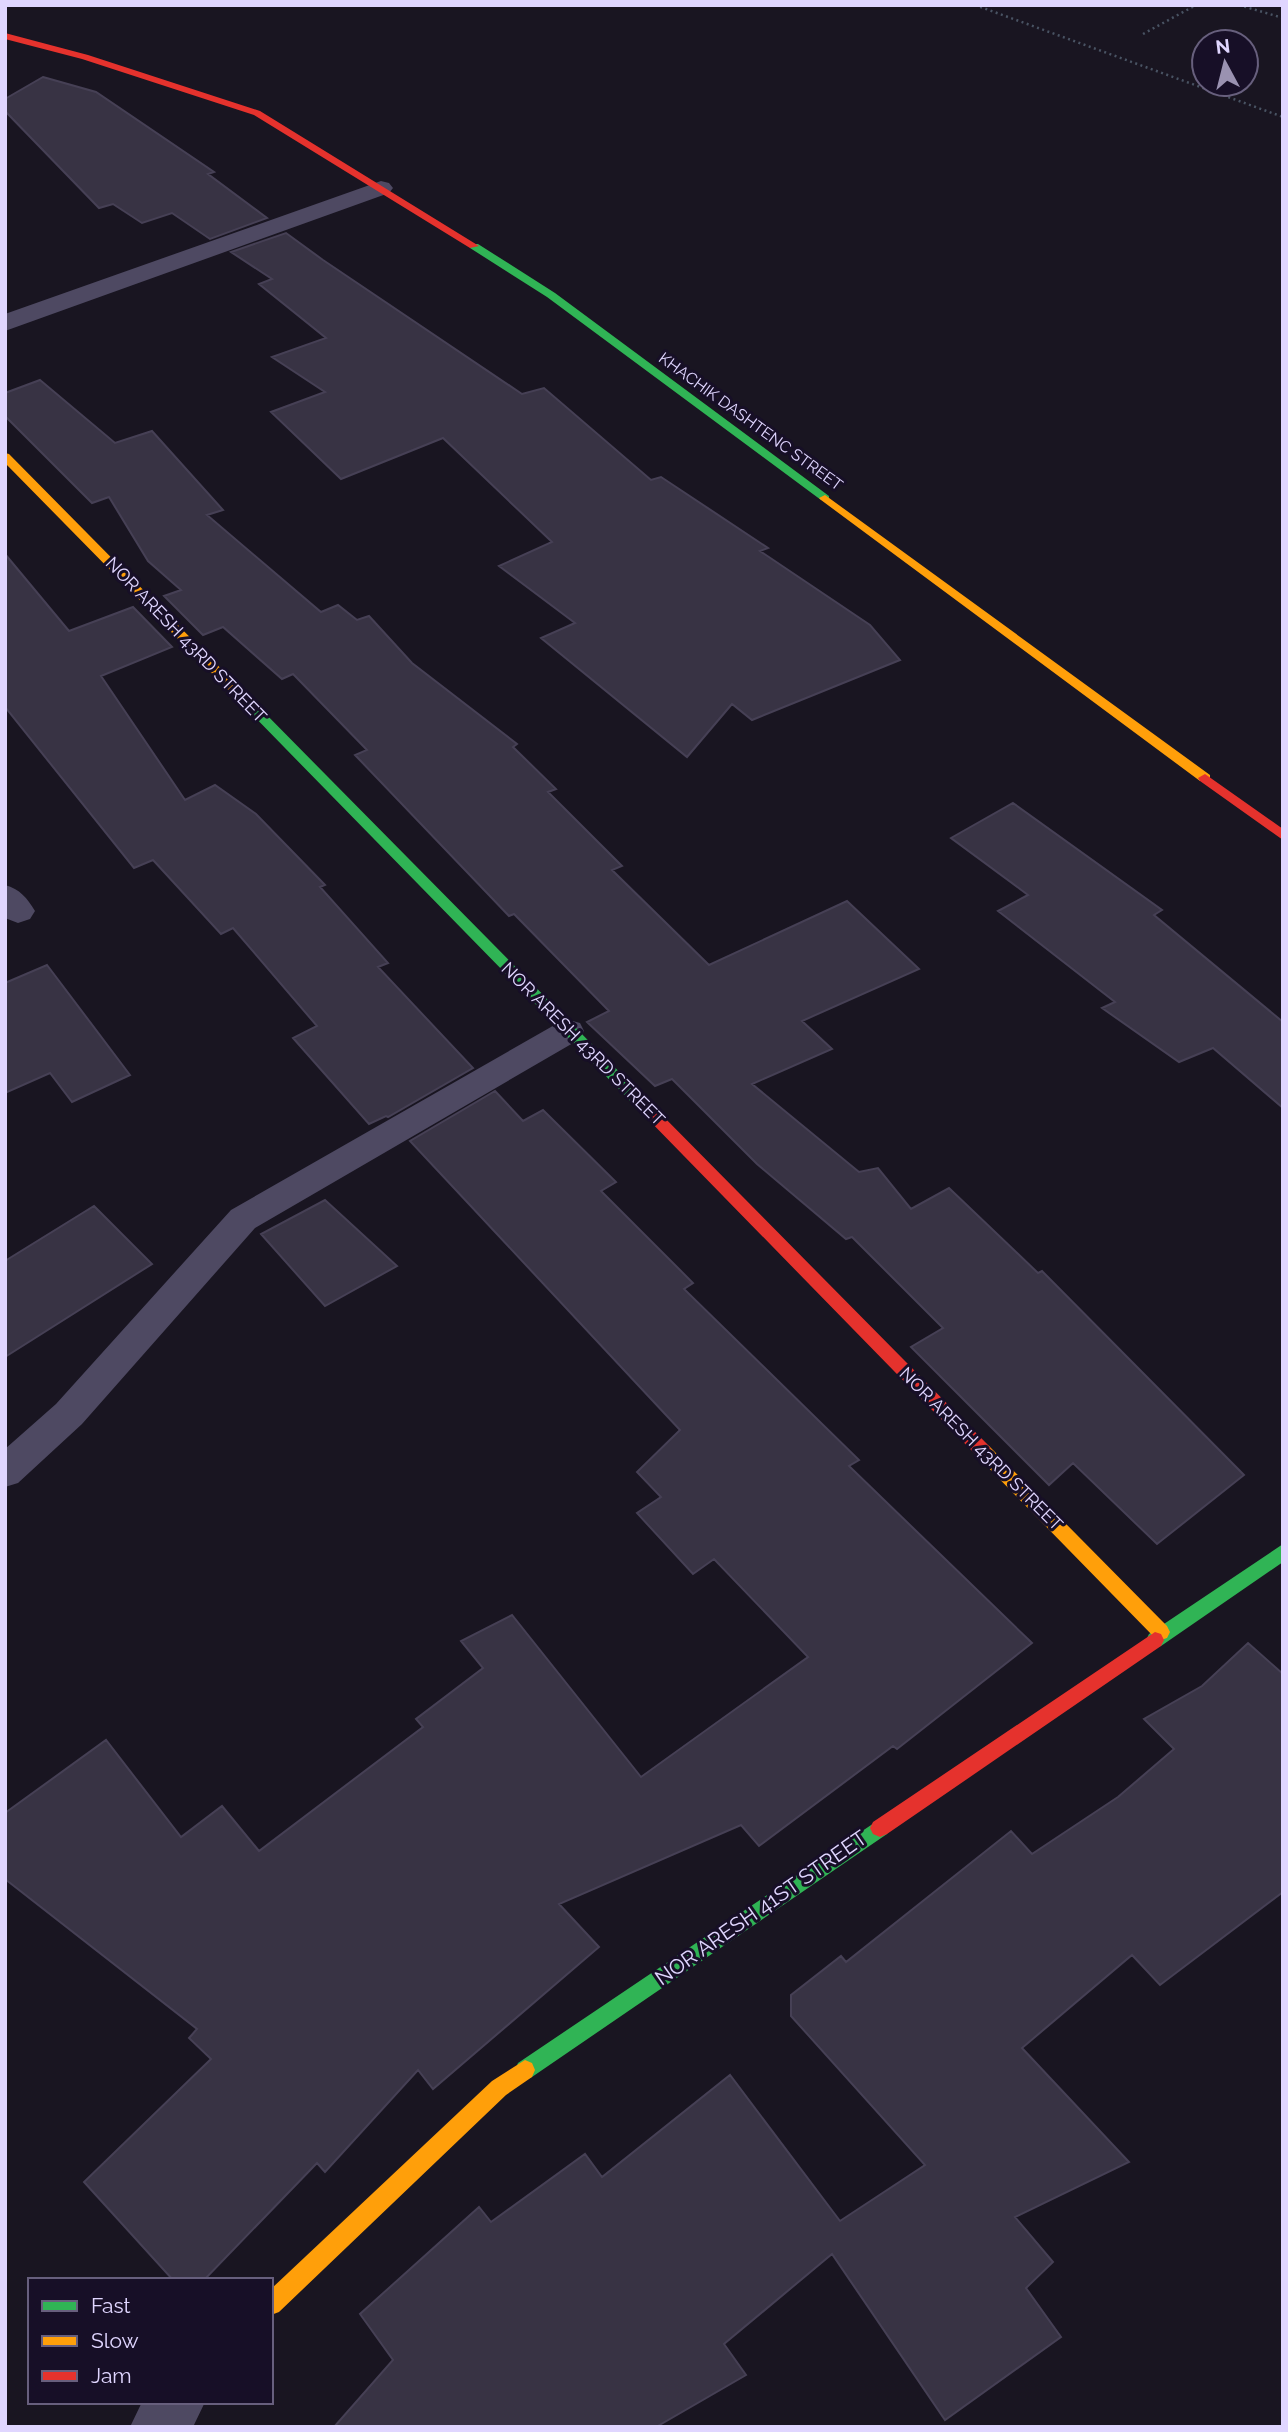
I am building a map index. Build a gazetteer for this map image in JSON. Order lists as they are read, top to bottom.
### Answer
{
  "streets": {
    "street": ["KHACHIK DASHTENC STREET", "NOR ARESH 43RD STREET", "NOR ARESH 41ST STREET"]
  },
  "crossings": [
    ["NOR ARESH 43RD STREET", "NOR ARESH 41ST STREET"]
  ],
  "legend": ["Fast", "Slow", "Jam"],
  "north": "top"
}
